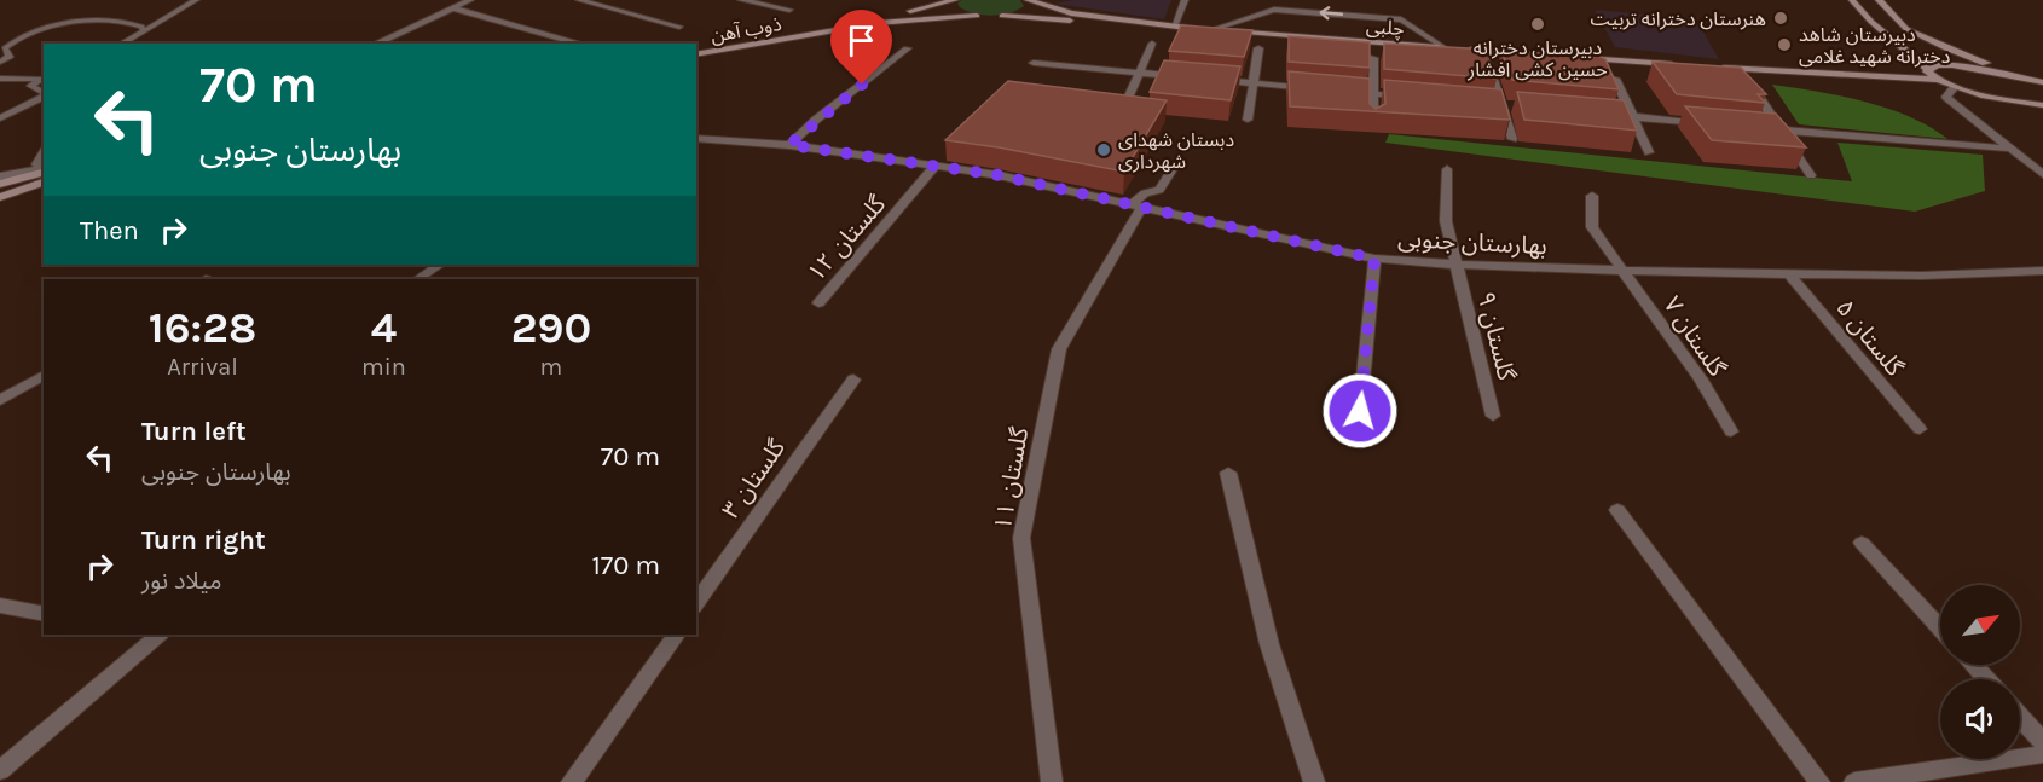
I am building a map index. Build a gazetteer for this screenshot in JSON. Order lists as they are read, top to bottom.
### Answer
{
  "streets": {
    "main road": ["چلبی", "ذوب آهن"],
    "street": [
      "گلستان ۱۲",
      "بهارستان جنوبی",
      "گلستان ۹",
      "گلستان ۷",
      "گلستان ۵",
      "گلستان ۳",
      "گلستان ۱۱"
    ]
  },
  "crossings": [
    ["چلبی", "ذوب آهن"],
    ["گلستان ۱۲", "بهارستان جنوبی"],
    ["بهارستان جنوبی", "گلستان ۹"],
    ["بهارستان جنوبی", "گلستان ۷"],
    ["بهارستان جنوبی", "گلستان ۵"],
    ["بهارستان جنوبی", "گلستان ۱۱"]
  ],
  "places": [
    "هنرستان دخترانه تربیت",
    "دبیرستان دخترانه حسین کشی افشار",
    "دبیرستان شاهد دخترانه شهید غلامی",
    "دبستان شهدای شهرداری"
  ],
  "north": "top right",
  "page": {
    "turn": ["70 m", "بهارستان جنوبی"],
    "then": "Then",
    "eta": [
      "16:28",
      "Arrival",
      "4",
      "min",
      "290",
      "m"
    ],
    "list": [
      {
        "name": "Turn left",
        "note": "بهارستان جنوبی",
        "value": "70 m"
      },
      {
        "name": "Turn right",
        "note": "میلاد نور",
        "value": "170 m"
      }
    ]
  }
}
